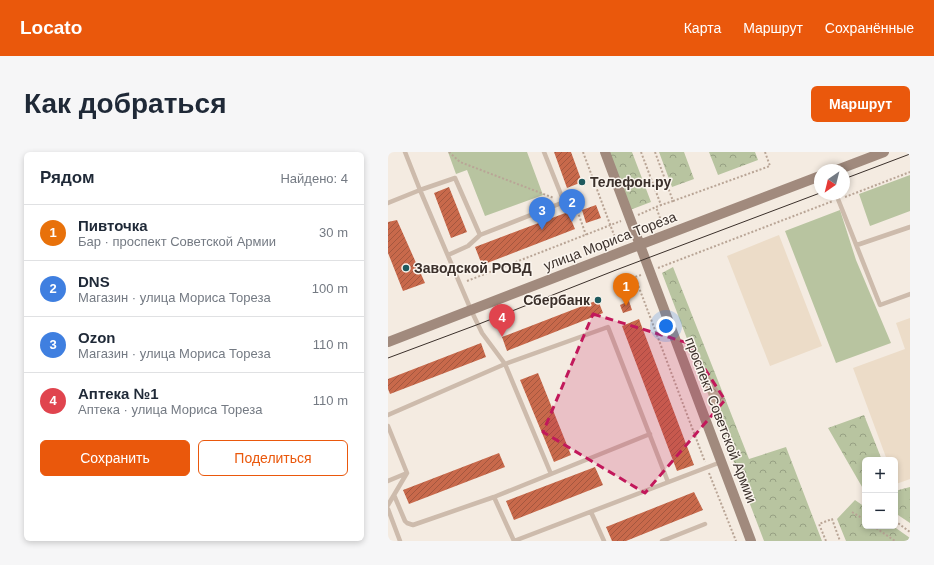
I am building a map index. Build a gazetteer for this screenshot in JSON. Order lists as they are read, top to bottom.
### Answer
{
  "streets": {
    "street": ["улица Мориса Тореза", "проспект Советской Армии"]
  },
  "crossings": [
    ["улица Мориса Тореза", "проспект Советской Армии"]
  ],
  "places": ["Телефон.ру", "Заводской РОВД", "Сбербанк"],
  "north": "bottom left",
  "page": {
    "header": "Locato",
    "nav": ["Карта", "Маршрут", "Сохранённые"],
    "buttons": [
      "Маршрут",
      ["Сохранить", "Поделиться"]
    ],
    "title": "Как добраться",
    "heading": ["Рядом", "Найдено: 4"],
    "pins": [
      "2",
      "3",
      "1",
      "4"
    ],
    "list": [
      {
        "mark": "1",
        "name": "Пивточка",
        "note": "Бар · проспект Советской Армии",
        "value": "30 m"
      },
      {
        "mark": "2",
        "name": "DNS",
        "note": "Магазин · улица Мориса Тореза",
        "value": "100 m"
      },
      {
        "mark": "3",
        "name": "Ozon",
        "note": "Магазин · улица Мориса Тореза",
        "value": "110 m"
      },
      {
        "mark": "4",
        "name": "Аптека №1",
        "note": "Аптека · улица Мориса Тореза",
        "value": "110 m"
      }
    ],
    "map_buttons": ["+", "−"]
  }
}
